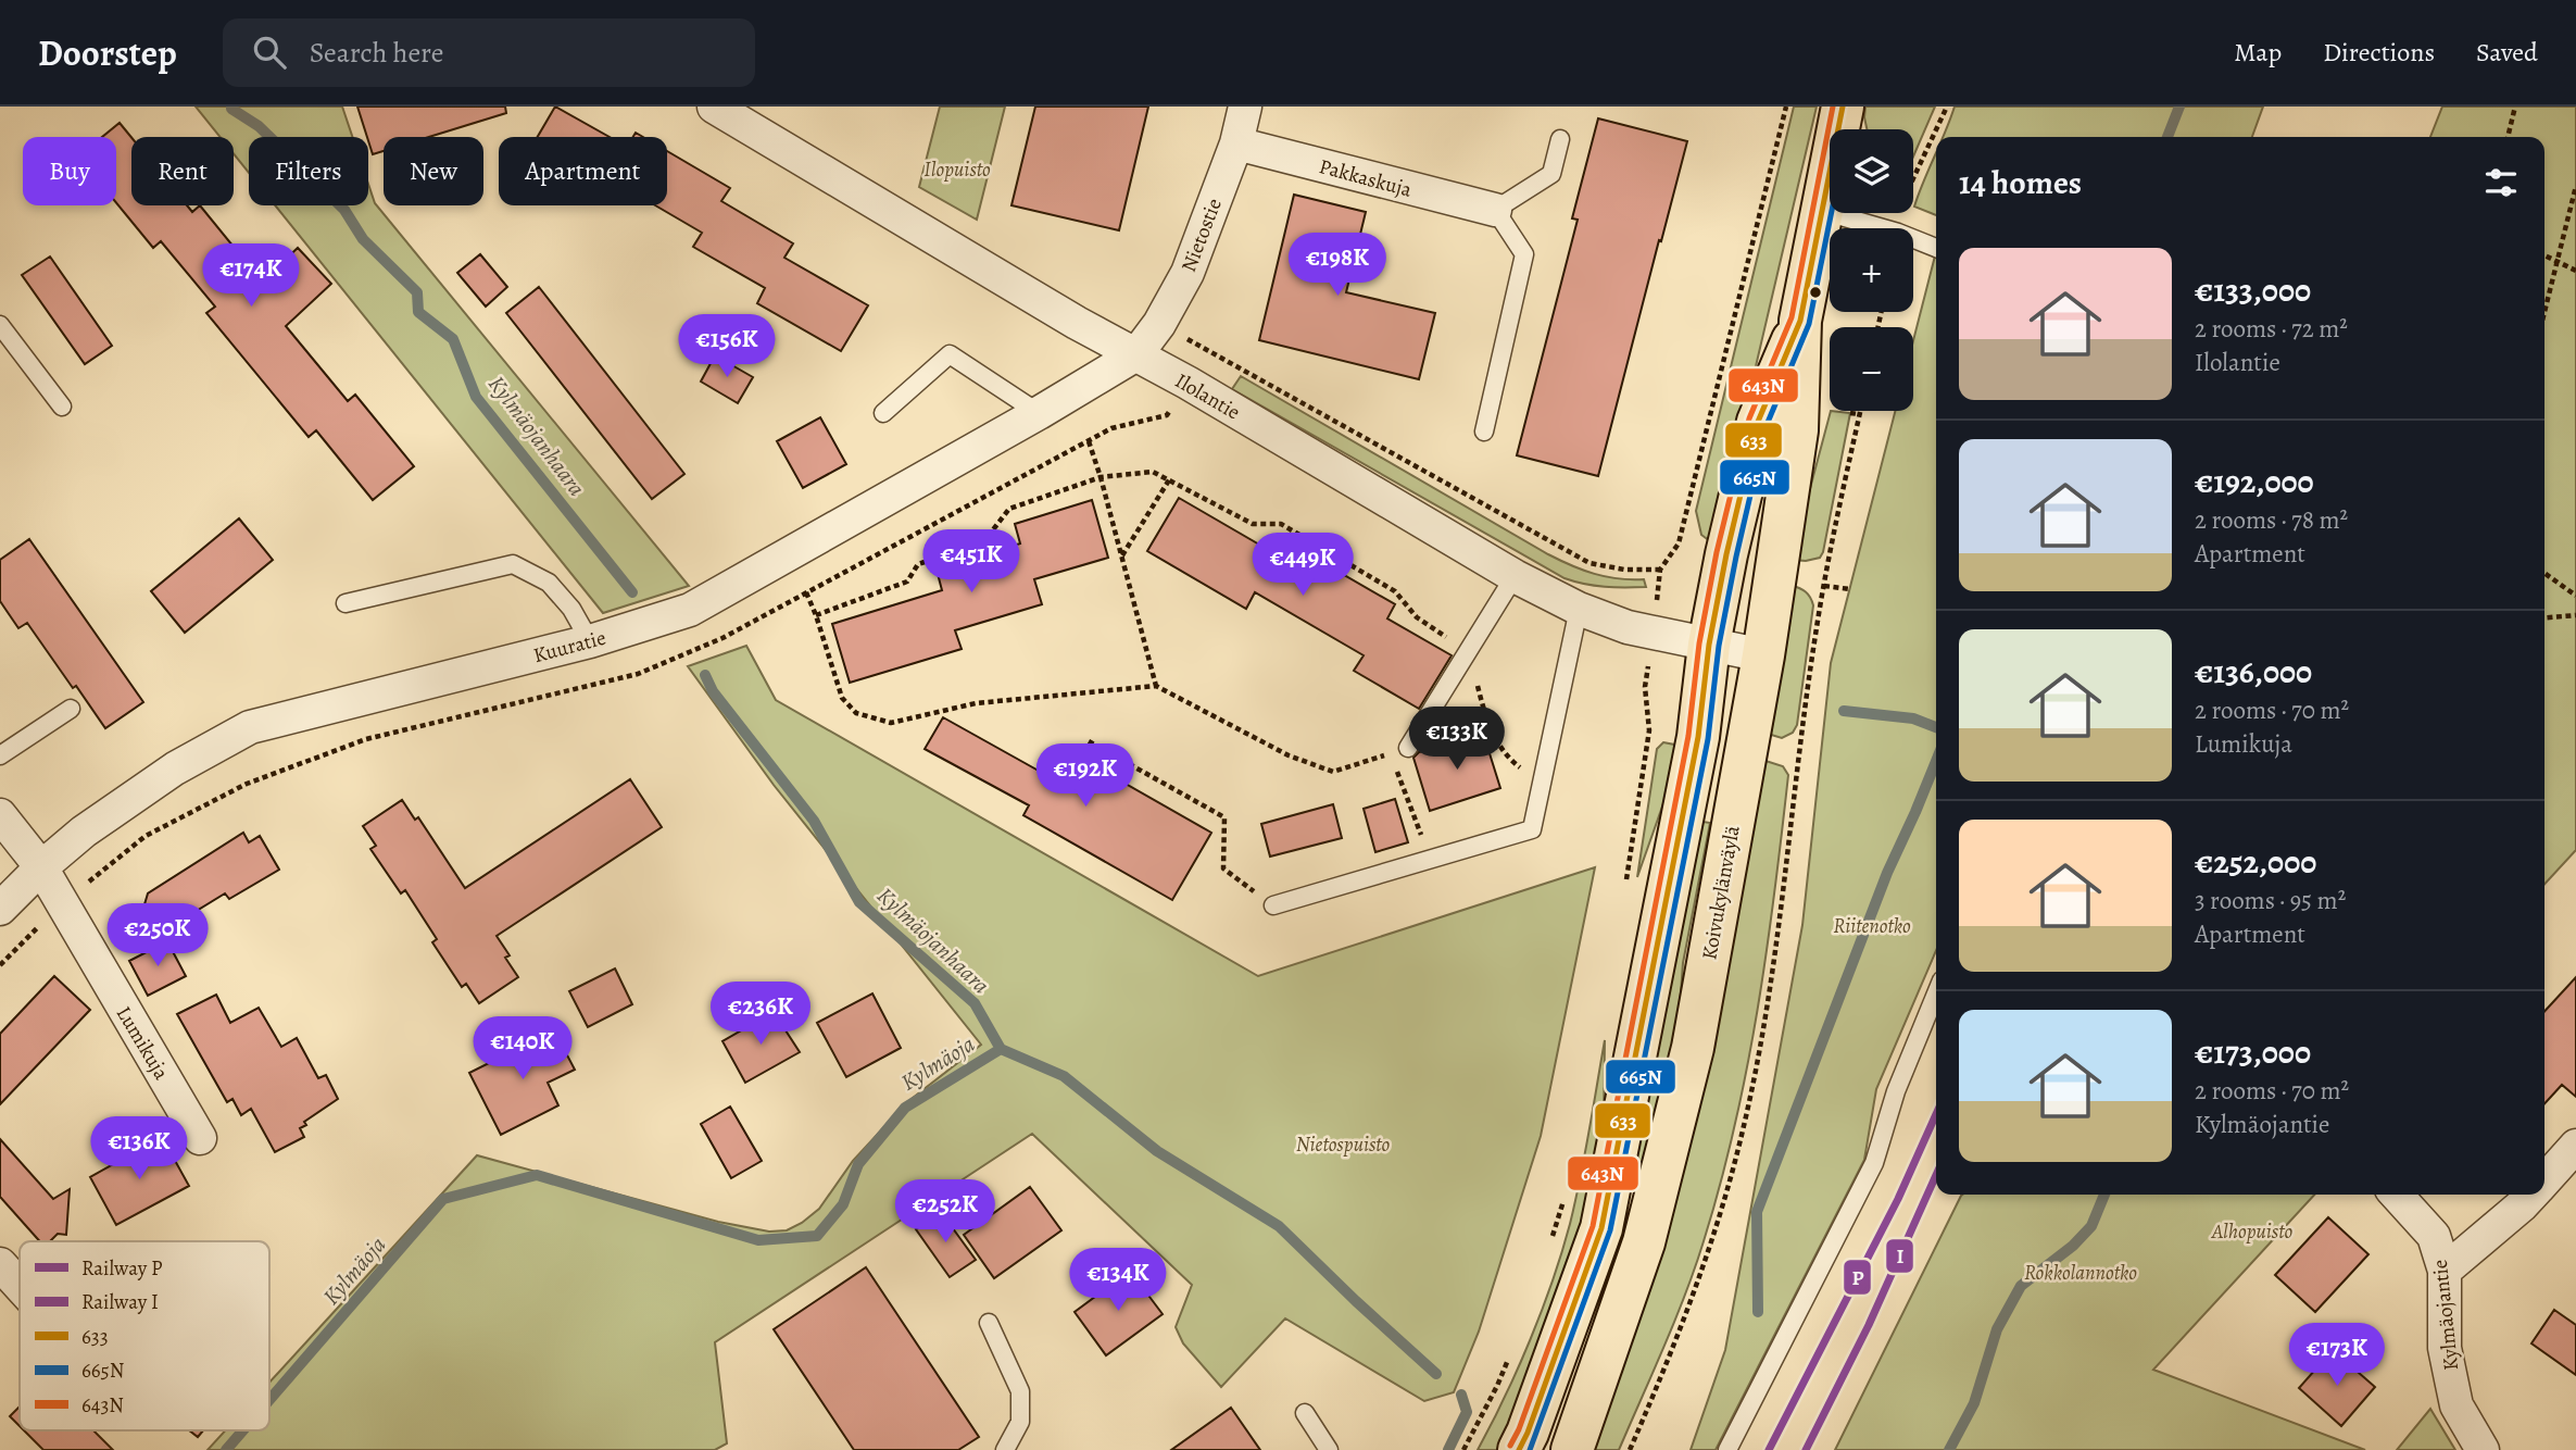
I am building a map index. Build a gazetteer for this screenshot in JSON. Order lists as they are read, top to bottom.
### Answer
{
  "streets": {
    "main road": ["Koivukylänväylä"],
    "street": [
      "Pakkaskuja",
      "Nietostie",
      "Ilolantie",
      "Kuuratie",
      "Lumikuja",
      "Kylmäojantie"
    ]
  },
  "crossings": [
    ["Pakkaskuja", "Nietostie"],
    ["Nietostie", "Ilolantie"],
    ["Nietostie", "Kuuratie"],
    ["Ilolantie", "Kuuratie"],
    ["Ilolantie", "Koivukylänväylä"],
    ["Kuuratie", "Lumikuja"]
  ],
  "water": ["Kylmäojanhaara", "Kylmäoja"],
  "parks": [
    "Ilopuisto",
    "Riitenotko",
    "Nietospuisto",
    "Alhopuisto",
    "Rokkolannotko"
  ],
  "lines": [
    "transit line 633",
    "transit line 643N",
    "transit line 665N",
    "rail line P",
    "rail line I"
  ],
  "legend": [
    "Railway P",
    "Railway I",
    "633",
    "665N",
    "643N"
  ],
  "page": {
    "header": "Doorstep",
    "search": "Search here",
    "nav": ["Map", "Directions", "Saved"],
    "map_buttons": ["+", "−"],
    "chip": [
      "Buy",
      "Rent",
      "Filters",
      "New",
      "Apartment"
    ],
    "heading": "14 homes",
    "list": [
      {
        "name": "€133,000",
        "note": "2 rooms · 72 m² · Ilolantie"
      },
      {
        "name": "€192,000",
        "note": "2 rooms · 78 m² · Apartment"
      },
      {
        "name": "€136,000",
        "note": "2 rooms · 70 m² · Lumikuja"
      },
      {
        "name": "€252,000",
        "note": "3 rooms · 95 m² · Apartment"
      },
      {
        "name": "€173,000",
        "note": "2 rooms · 70 m² · Kylmäojantie"
      }
    ],
    "price": [
      "€198K",
      "€174K",
      "€156K",
      "€451K",
      "€449K",
      "€133K",
      "€192K",
      "€250K",
      "€236K",
      "€140K",
      "€136K",
      "€252K",
      "€134K",
      "€173K"
    ]
  }
}
